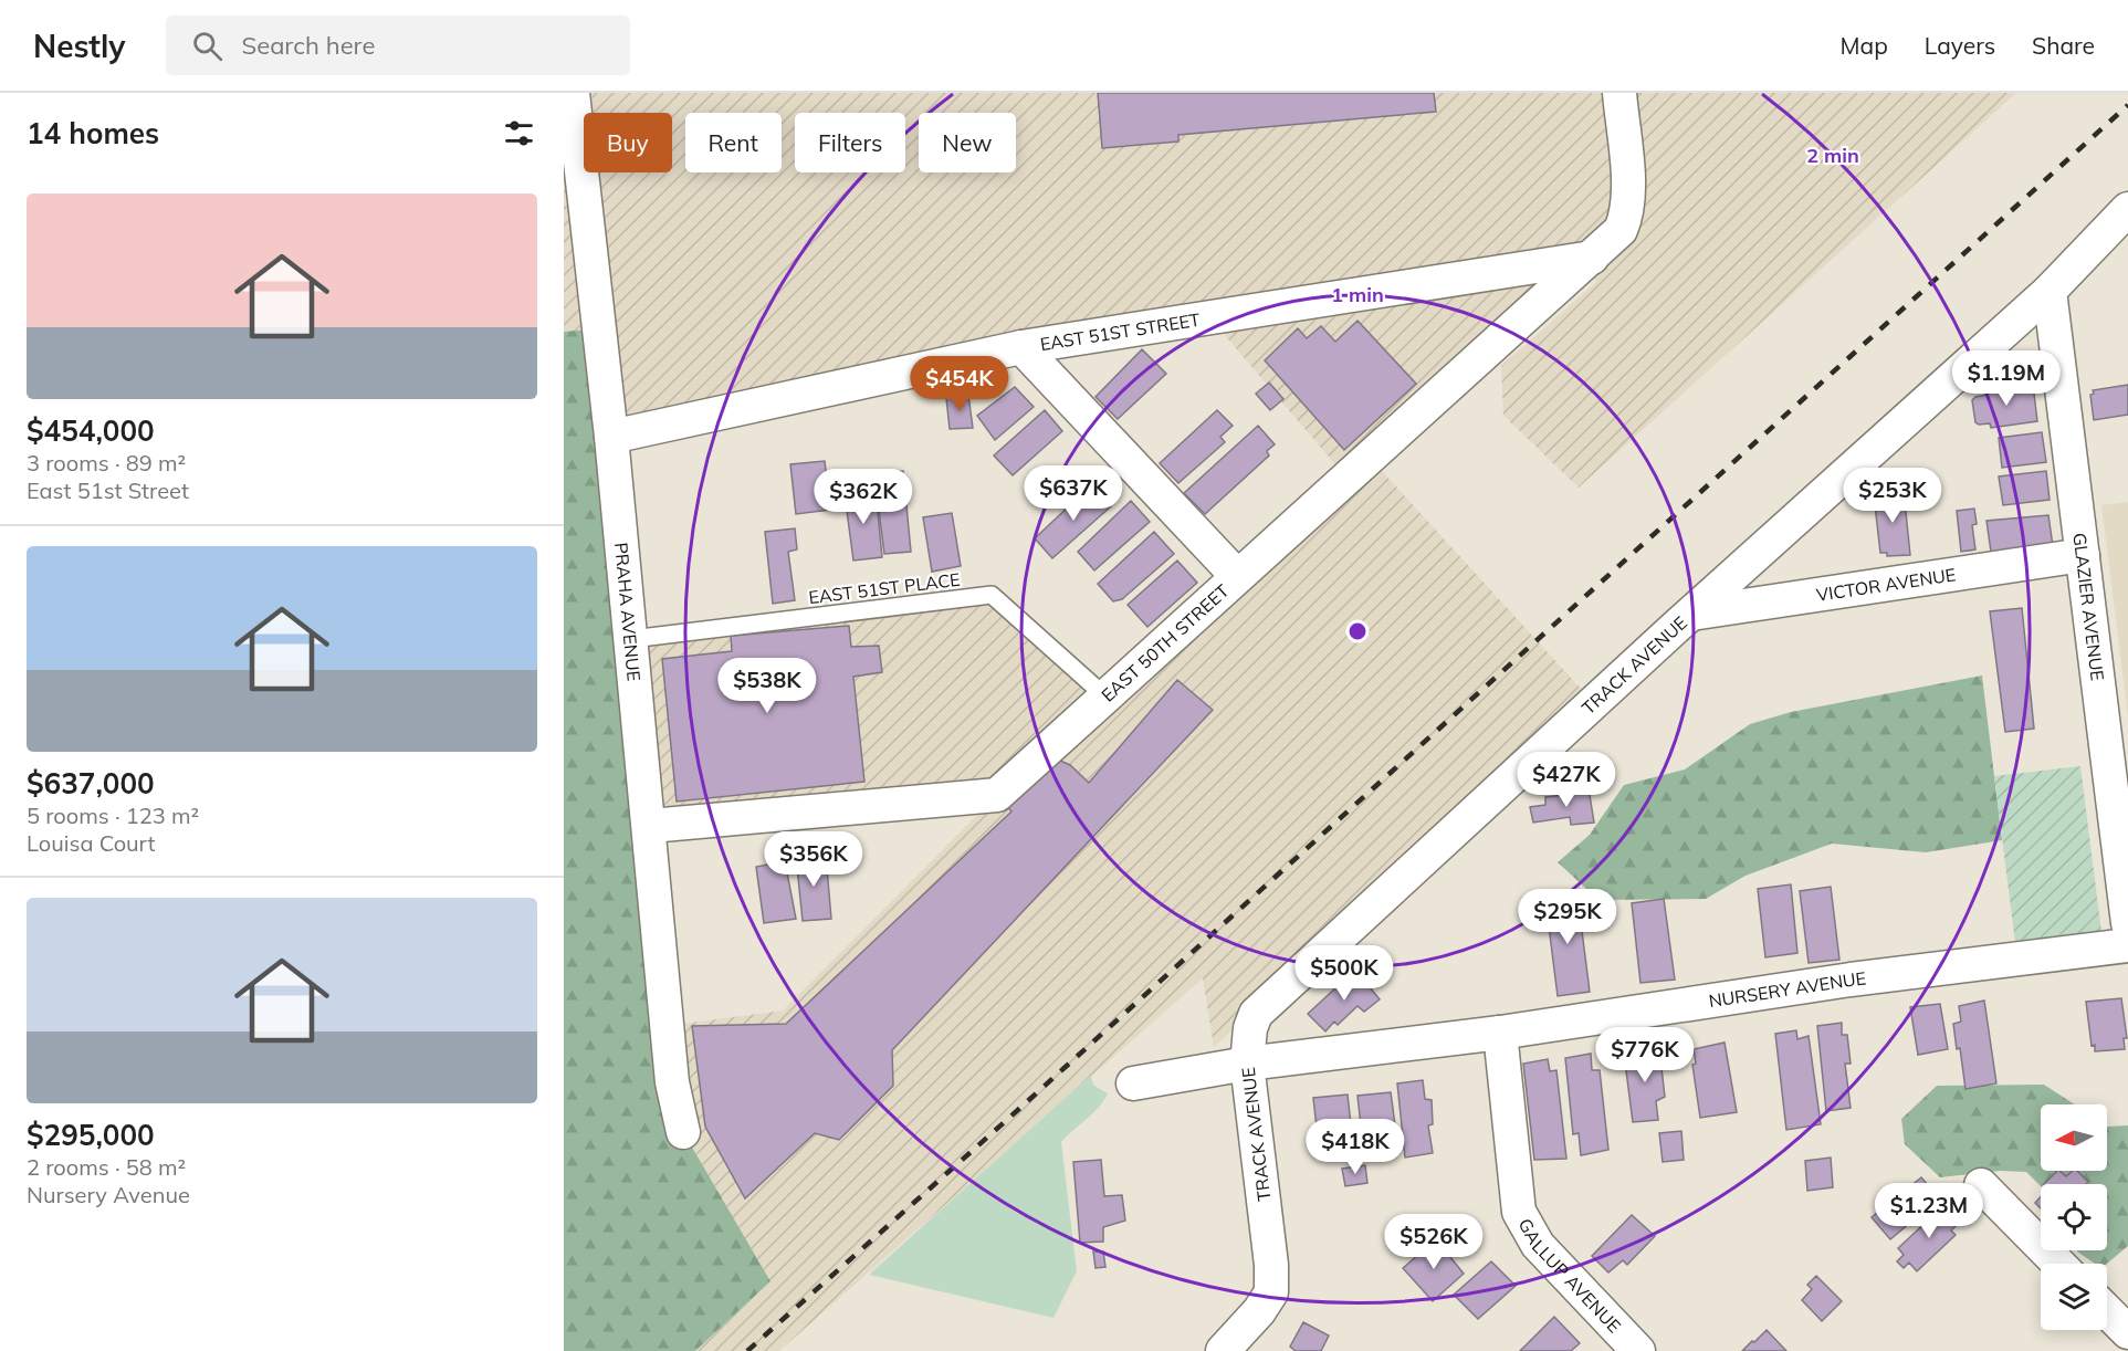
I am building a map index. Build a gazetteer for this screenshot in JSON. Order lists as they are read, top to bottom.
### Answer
{
  "streets": {
    "street": [
      "EAST 51ST STREET",
      "VICTOR AVENUE",
      "GLAZIER AVENUE",
      "PRAHA AVENUE",
      "EAST 50TH STREET",
      "TRACK AVENUE",
      "NURSERY AVENUE",
      "GALLUP AVENUE"
    ],
    "lane": ["EAST 51ST PLACE"]
  },
  "crossings": [
    ["EAST 51ST STREET", "PRAHA AVENUE"],
    ["EAST 51ST STREET", "EAST 50TH STREET"],
    ["VICTOR AVENUE", "GLAZIER AVENUE"],
    ["VICTOR AVENUE", "TRACK AVENUE"],
    ["EAST 51ST PLACE", "PRAHA AVENUE"],
    ["EAST 51ST PLACE", "EAST 50TH STREET"],
    ["GLAZIER AVENUE", "TRACK AVENUE"],
    ["PRAHA AVENUE", "EAST 50TH STREET"],
    ["TRACK AVENUE", "NURSERY AVENUE"],
    ["NURSERY AVENUE", "GALLUP AVENUE"]
  ],
  "north": "left",
  "page": {
    "header": "Nestly",
    "search": "Search here",
    "nav": ["Map", "Layers", "Share"],
    "heading": "14 homes",
    "chip": [
      "Buy",
      "Rent",
      "Filters",
      "New"
    ],
    "list": [
      {
        "name": "$454,000",
        "note": "3 rooms · 89 m² · East 51st Street"
      },
      {
        "name": "$637,000",
        "note": "5 rooms · 123 m² · Louisa Court"
      },
      {
        "name": "$295,000",
        "note": "2 rooms · 58 m² · Nursery Avenue"
      }
    ],
    "price": [
      "$1.19M",
      "$454K",
      "$637K",
      "$253K",
      "$362K",
      "$538K",
      "$427K",
      "$356K",
      "$295K",
      "$500K",
      "$776K",
      "$418K",
      "$1.23M",
      "$526K"
    ]
  },
  "rings": ["2 min", "1 min"]
}
